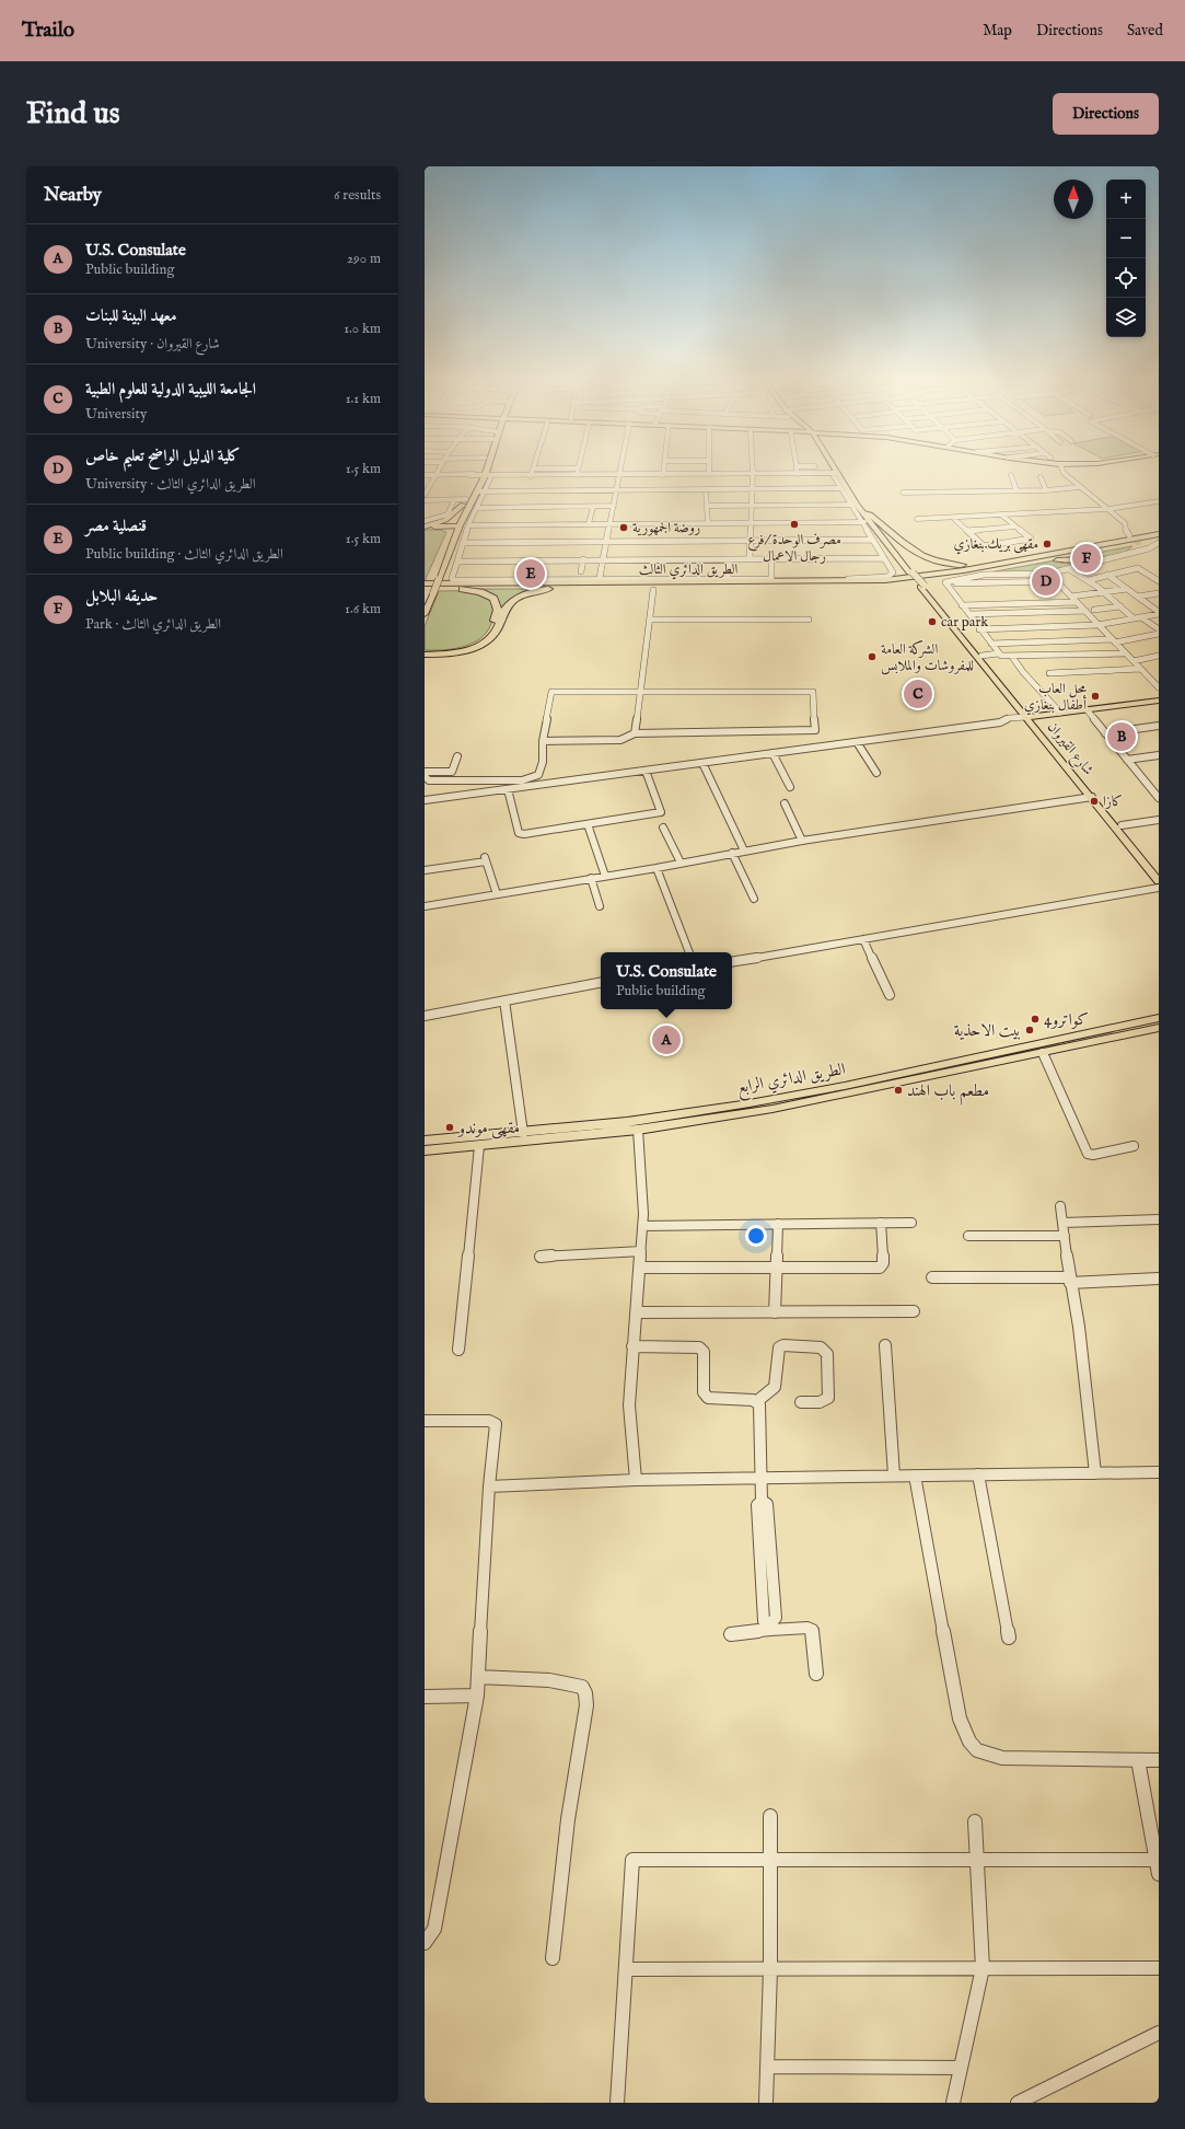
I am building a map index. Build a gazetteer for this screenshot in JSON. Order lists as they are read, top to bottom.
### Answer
{
  "streets": {
    "highway": ["الطريق الدائري الثالث"],
    "main road": ["شارع القيروان", "الطريق الدائري الرابع"]
  },
  "places": [
    "مصرف الوحدة /فرع رجال الاعمال",
    "روضة الجمهورية",
    "مقهى بريك.بنغازي",
    "car park",
    "الشركة العامة للمفروشات والملابس",
    "محل العاب أطفال بنغازي",
    "كازا",
    "كواترو4",
    "بيت الاحذية",
    "مطعم باب الهند",
    "مقهى موندو"
  ],
  "north": "top",
  "page": {
    "header": "Trailo",
    "nav": ["Map", "Directions", "Saved"],
    "buttons": "Directions",
    "title": "Find us",
    "heading": ["Nearby", "6 results"],
    "map_buttons": ["+", "−"],
    "list": [
      {
        "mark": "A",
        "name": "U.S. Consulate",
        "note": "Public building",
        "value": "290 m"
      },
      {
        "mark": "B",
        "name": "معهد البينة للبنات",
        "note": "University · شارع القيروان",
        "value": "1.0 km"
      },
      {
        "mark": "C",
        "name": "الجامعة الليبية الدولية للعلوم الطبية",
        "note": "University",
        "value": "1.1 km"
      },
      {
        "mark": "D",
        "name": "كلية الدليل الواضح تعليم خاص",
        "note": "University · الطريق الدائري الثالث",
        "value": "1.5 km"
      },
      {
        "mark": "E",
        "name": "قنصلية مصر",
        "note": "Public building · الطريق الدائري الثالث",
        "value": "1.5 km"
      },
      {
        "mark": "F",
        "name": "حديقه البلابل",
        "note": "Park · الطريق الدائري الثالث",
        "value": "1.6 km"
      }
    ],
    "pins": [
      "F",
      "E",
      "D",
      "C",
      "B",
      "A"
    ],
    "popup": ["U.S. Consulate", "Public building"]
  }
}
